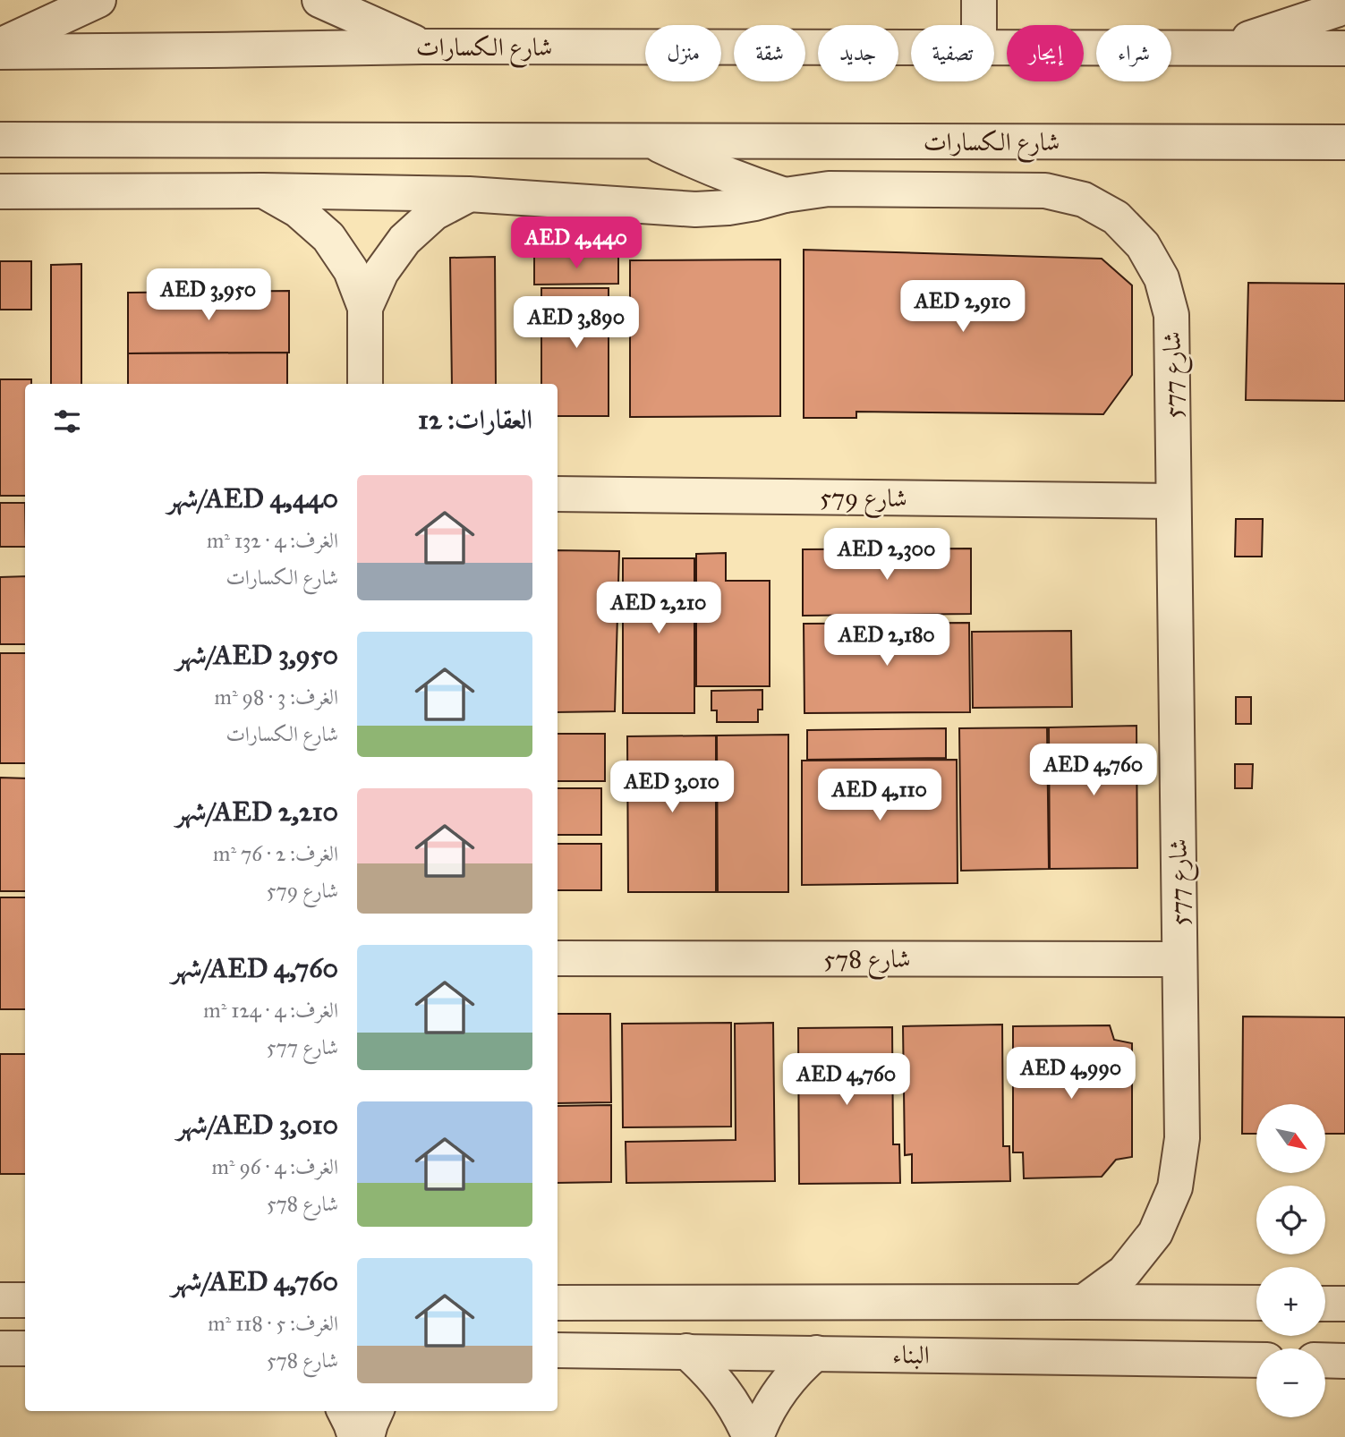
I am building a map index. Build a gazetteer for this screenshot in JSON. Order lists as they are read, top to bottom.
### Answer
{
  "streets": {
    "street": [
      "شارع الكسارات",
      "شارع 577",
      "شارع 579",
      "شارع 578",
      "البناء"
    ]
  },
  "crossings": [
    ["شارع الكسارات", "شارع 577"],
    ["شارع 577", "شارع 579"],
    ["شارع 577", "شارع 578"],
    ["شارع 577", "البناء"]
  ],
  "north": "bottom right",
  "page": {
    "chip": [
      "شراء",
      "إيجار",
      "تصفية",
      "جديد",
      "شقة",
      "منزل"
    ],
    "price": [
      "AED 4,440",
      "AED 3,950",
      "AED 2,910",
      "AED 3,890",
      "AED 2,300",
      "AED 2,210",
      "AED 2,180",
      "AED 4,760",
      "AED 3,010",
      "AED 4,110",
      "AED 4,990",
      "AED 4,760"
    ],
    "heading": "العقارات: 12",
    "list": [
      {
        "name": "AED 4,440/شهر",
        "note": "الغرف: 4 · 132 m² · شارع الكسارات"
      },
      {
        "name": "AED 3,950/شهر",
        "note": "الغرف: 3 · 98 m² · شارع الكسارات"
      },
      {
        "name": "AED 2,210/شهر",
        "note": "الغرف: 2 · 76 m² · شارع 579"
      },
      {
        "name": "AED 4,760/شهر",
        "note": "الغرف: 4 · 124 m² · شارع 577"
      },
      {
        "name": "AED 3,010/شهر",
        "note": "الغرف: 4 · 96 m² · شارع 578"
      },
      {
        "name": "AED 4,760/شهر",
        "note": "الغرف: 5 · 118 m² · شارع 578"
      }
    ],
    "map_buttons": ["+", "−"]
  }
}
